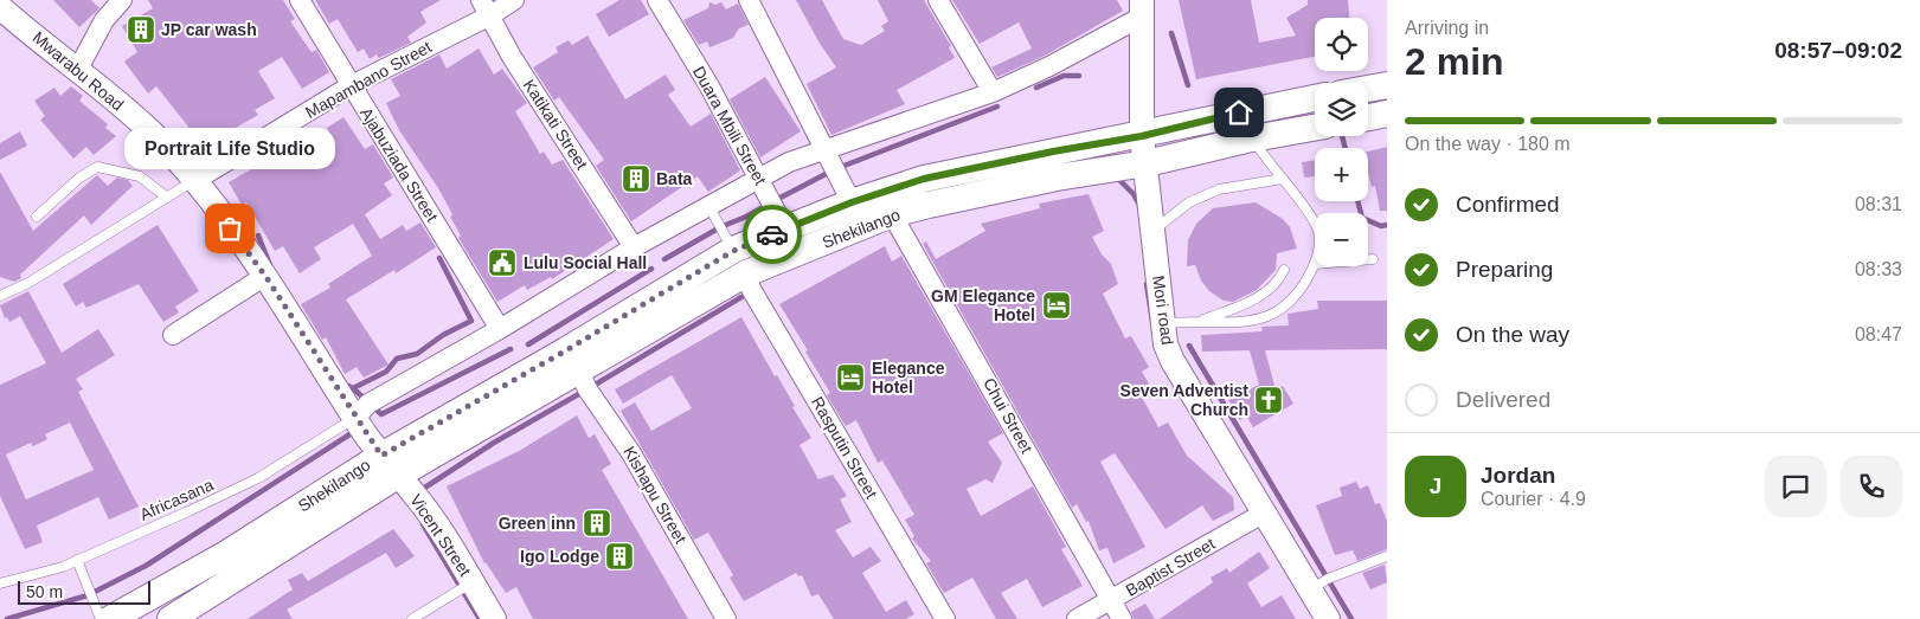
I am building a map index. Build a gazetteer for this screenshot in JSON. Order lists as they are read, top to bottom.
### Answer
{
  "streets": {
    "main road": ["Shekilango"],
    "street": [
      "Mwarabu Road",
      "Mapambano Street",
      "Katikati Street",
      "Duara Mbili Street",
      "Ajabuziada Street",
      "Mori road",
      "Chui Street",
      "Rasputin Street",
      "Kishapu Street",
      "Vicent Street",
      "Baptist Street"
    ],
    "lane": ["Africasana"]
  },
  "crossings": [
    ["Mwarabu Road", "Mapambano Street"],
    ["Mwarabu Road", "Shekilango"],
    ["Mwarabu Road", "Africasana"],
    ["Mwarabu Road", "Vicent Street"],
    ["Mapambano Street", "Katikati Street"],
    ["Mapambano Street", "Ajabuziada Street"],
    ["Duara Mbili Street", "Shekilango"],
    ["Shekilango", "Mori road"],
    ["Shekilango", "Chui Street"],
    ["Shekilango", "Rasputin Street"],
    ["Shekilango", "Kishapu Street"],
    ["Shekilango", "Vicent Street"],
    ["Mori road", "Baptist Street"],
    ["Chui Street", "Baptist Street"]
  ],
  "places": {
    "building": [
      "JP car wash",
      "Bata",
      "Green inn",
      "Igo Lodge"
    ],
    "other": ["Portrait Life Studio"],
    "public building": ["Lulu Social Hall"],
    "hotel": ["GM Elegance Hotel", "Elegance Hotel"],
    "church": ["Seven Adventist Church"]
  },
  "scale_bar": "50 m",
  "page": {
    "heading": ["2 min", "Arriving in", "08:57–09:02"],
    "panel": ["Jordan", "Courier · 4.9"],
    "map_buttons": ["+", "−"],
    "bar": "On the way · 180 m",
    "bubble": "Portrait Life Studio",
    "list": [
      ["Confirmed", "08:31"],
      ["Preparing", "08:33"],
      ["On the way", "08:47"],
      "Delivered"
    ],
    "round": "J",
    "scale": "50 m"
  }
}
